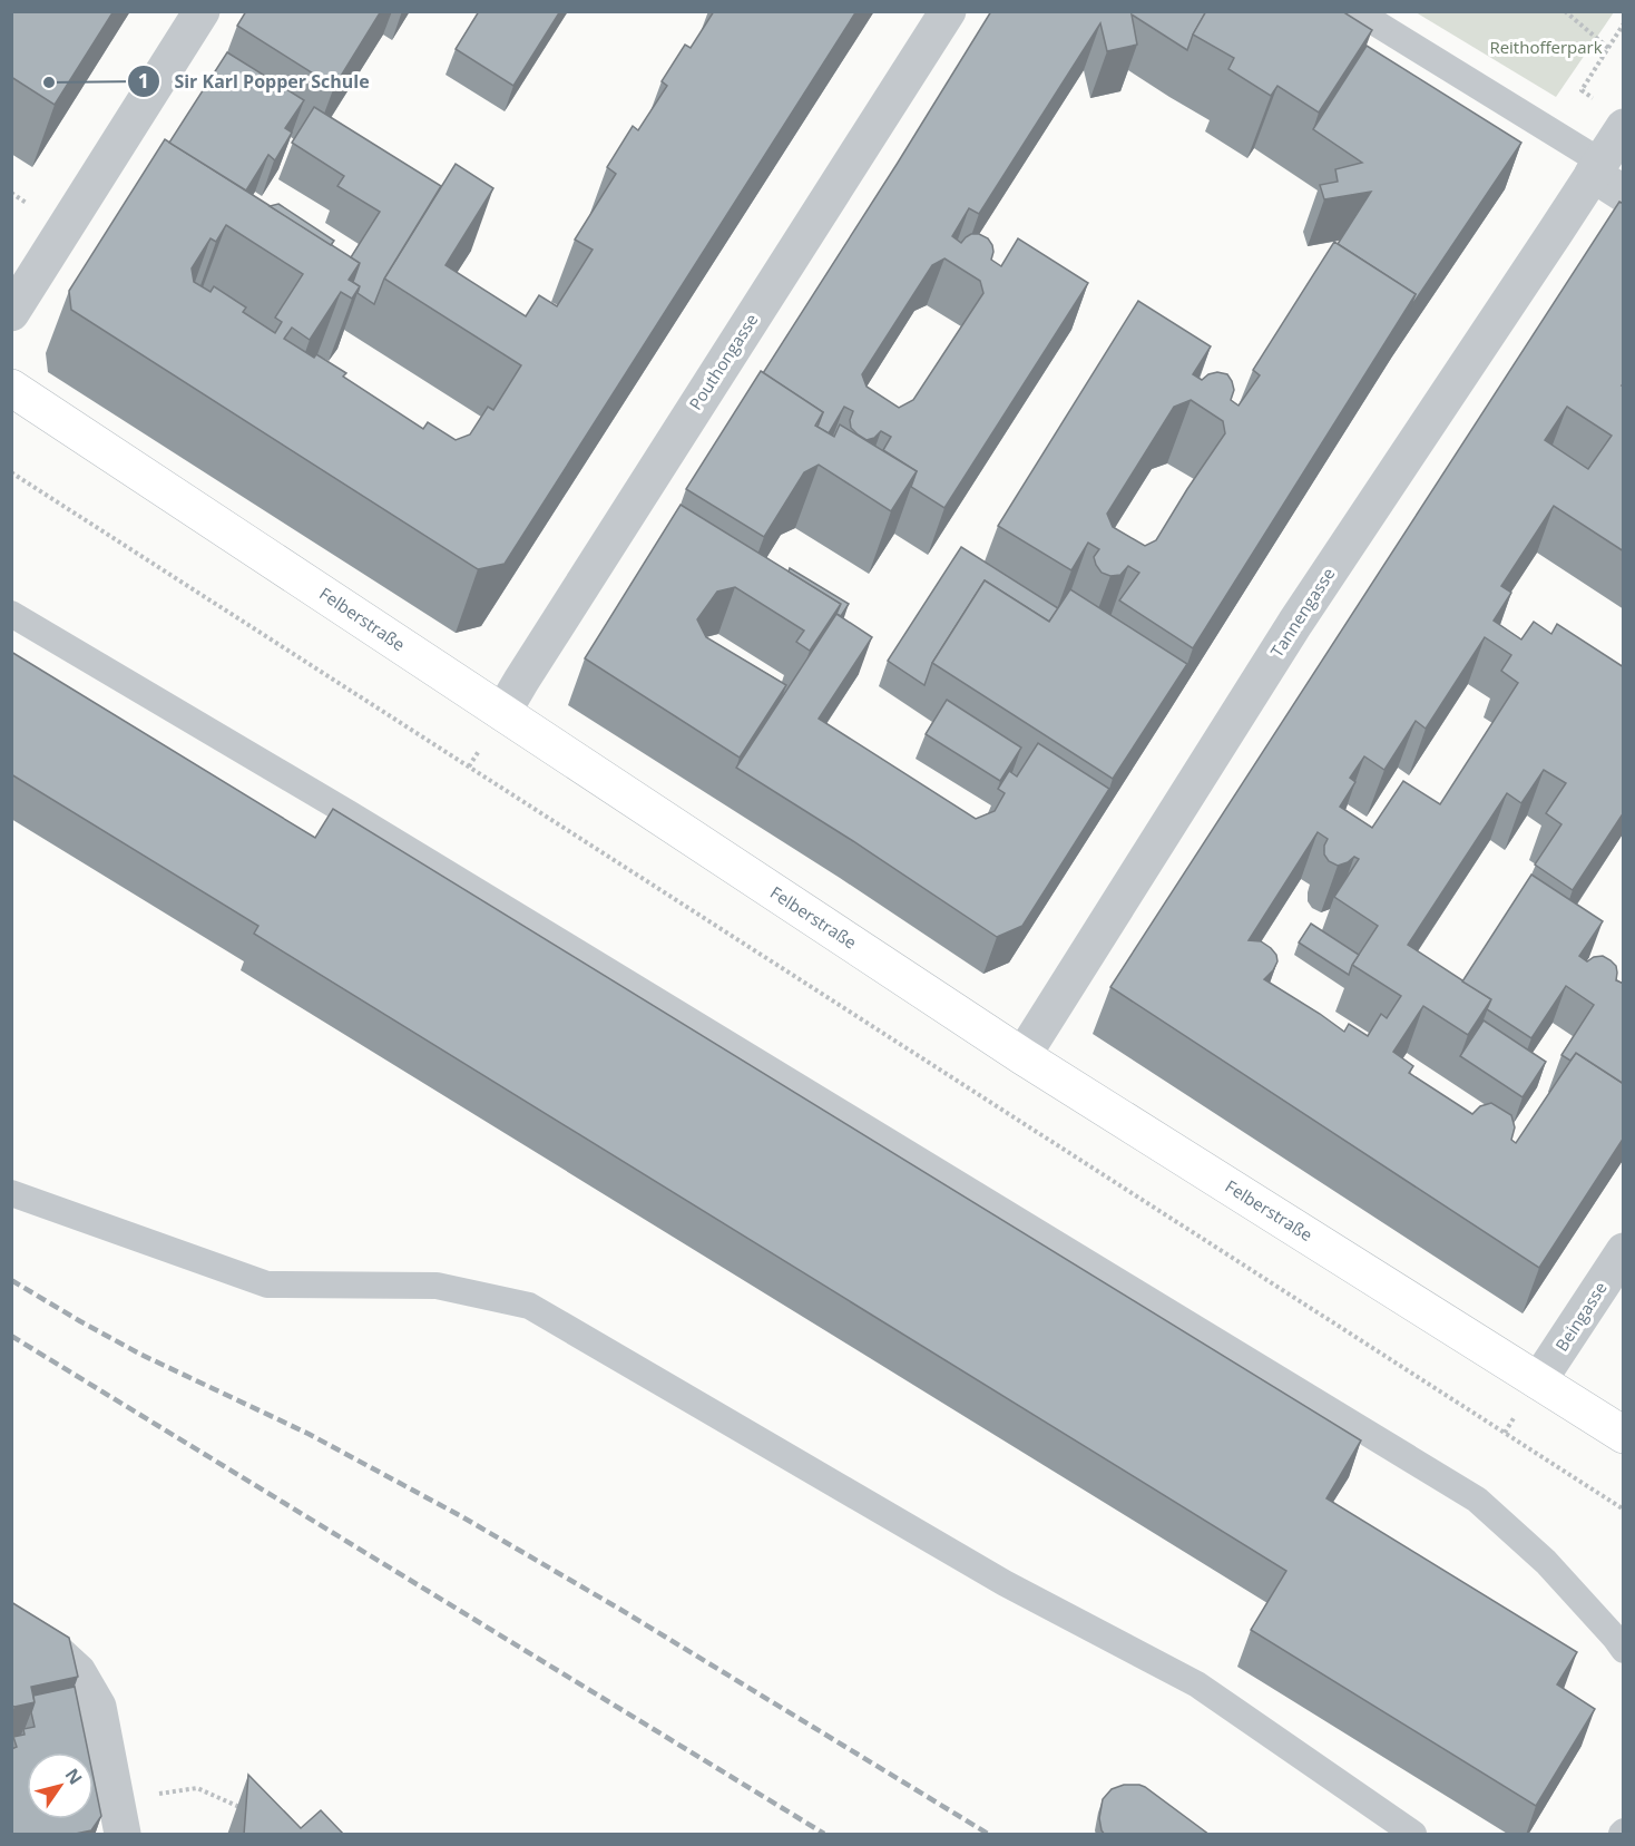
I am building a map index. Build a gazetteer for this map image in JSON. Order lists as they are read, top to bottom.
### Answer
{
  "streets": {
    "main road": ["Felberstraße"],
    "street": ["Pouthongasse", "Tannengasse", "Beingasse"]
  },
  "crossings": [
    ["Pouthongasse", "Felberstraße"],
    ["Tannengasse", "Felberstraße"],
    ["Felberstraße", "Beingasse"]
  ],
  "parks": ["Reithofferpark"],
  "places": ["Sir Karl Popper Schule"],
  "north": "top right"
}
